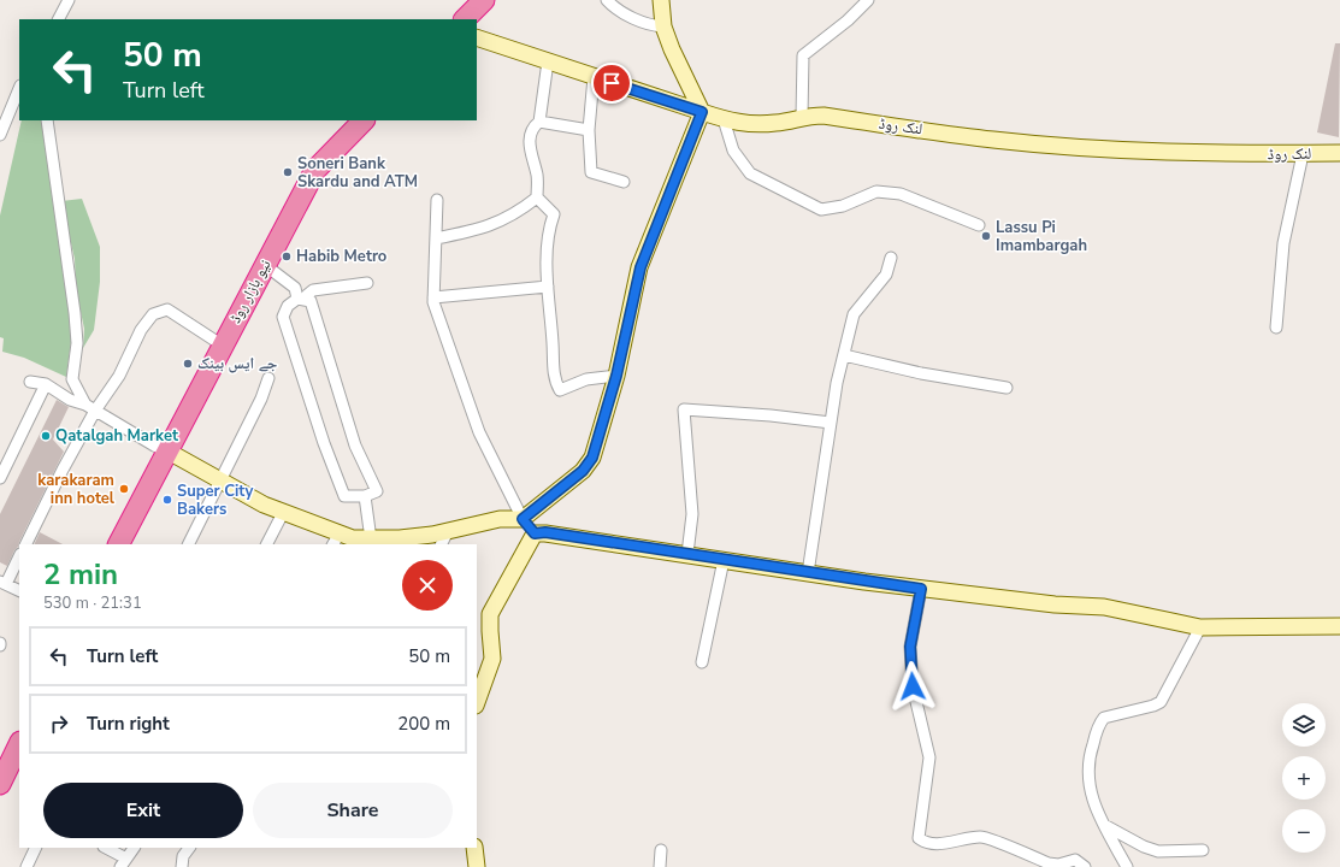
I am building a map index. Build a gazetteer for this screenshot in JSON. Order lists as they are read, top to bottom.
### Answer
{
  "streets": {
    "highway": ["نیو بازار روڈ"],
    "main road": ["لنک روڈ"]
  },
  "places": [
    "Soneri Bank Skardu and ATM",
    "Lassu Pi Imambargah",
    "Habib Metro",
    "جے ایس بینک",
    "Qatalgah Market",
    "karakaram inn hotel",
    "Super City Bakers"
  ],
  "page": {
    "turn": ["50 m", "Turn left"],
    "heading": ["2 min", "530 m · 21:31"],
    "list": [
      {
        "name": "Turn left",
        "value": "50 m"
      },
      {
        "name": "Turn right",
        "value": "200 m"
      }
    ],
    "map_buttons": ["+", "−"],
    "buttons": ["Exit", "Share"]
  }
}
